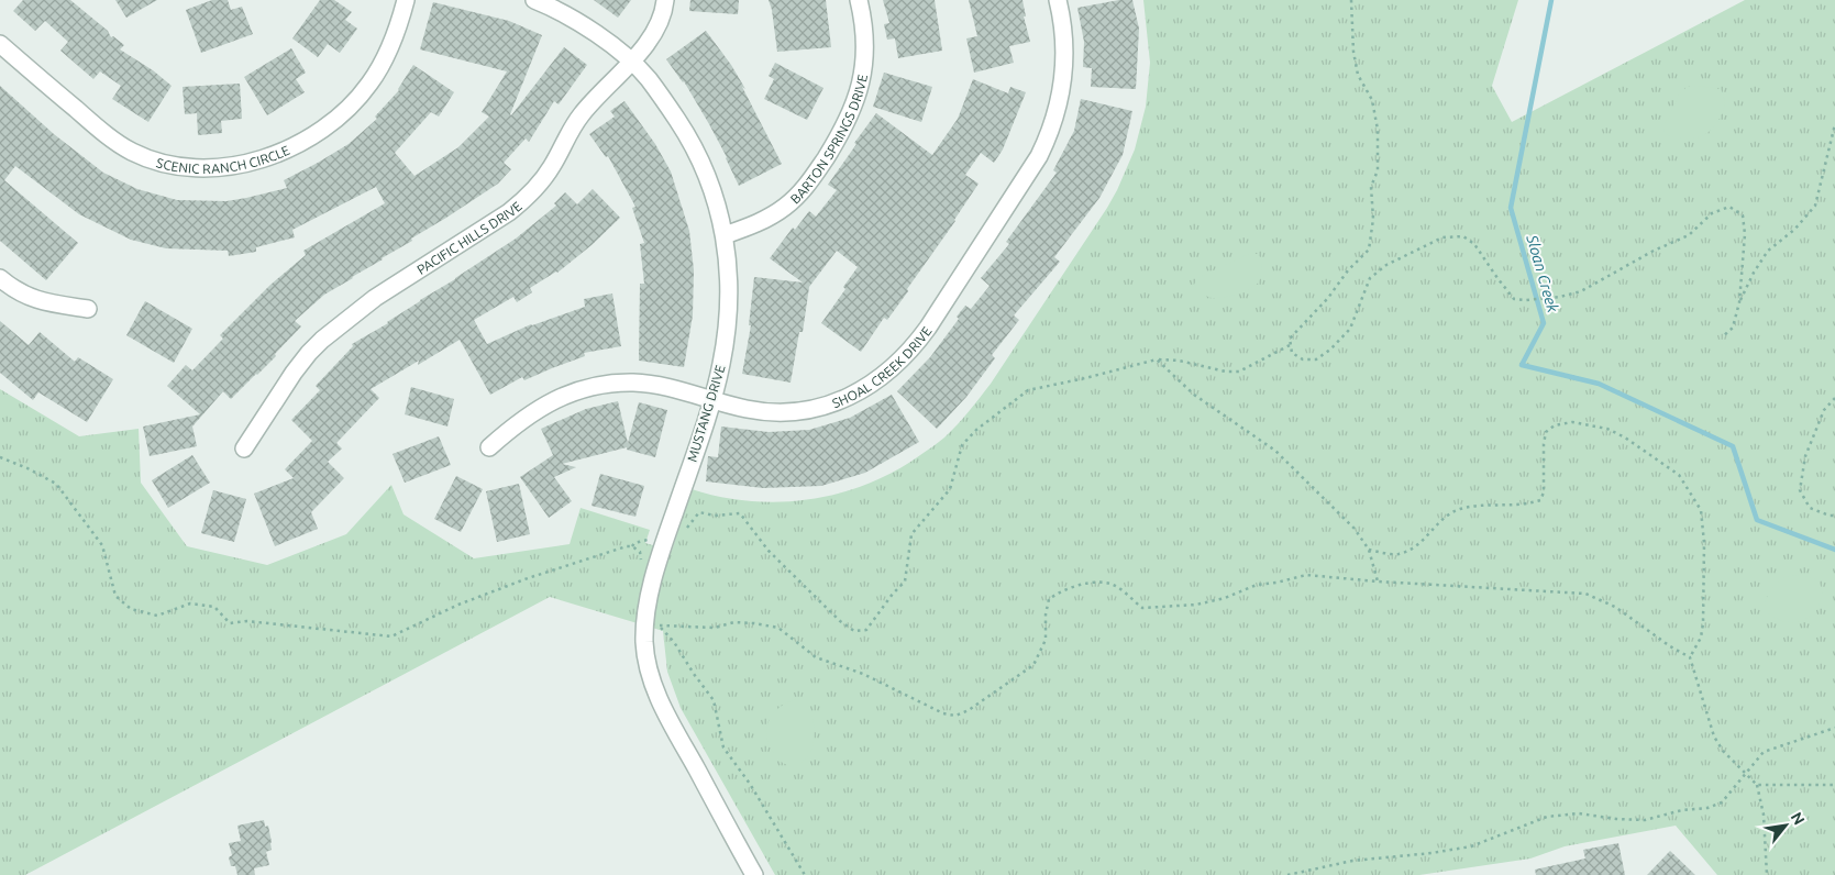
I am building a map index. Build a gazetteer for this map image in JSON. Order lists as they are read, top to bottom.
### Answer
{
  "streets": {
    "street": [
      "BARTON SPRINGS DRIVE",
      "SCENIC RANCH CIRCLE",
      "PACIFIC HILLS DRIVE",
      "SHOAL CREEK DRIVE",
      "MUSTANG DRIVE"
    ]
  },
  "crossings": [
    ["BARTON SPRINGS DRIVE", "MUSTANG DRIVE"],
    ["PACIFIC HILLS DRIVE", "MUSTANG DRIVE"],
    ["SHOAL CREEK DRIVE", "MUSTANG DRIVE"]
  ],
  "water": ["Sloan Creek"],
  "north": "top right"
}
